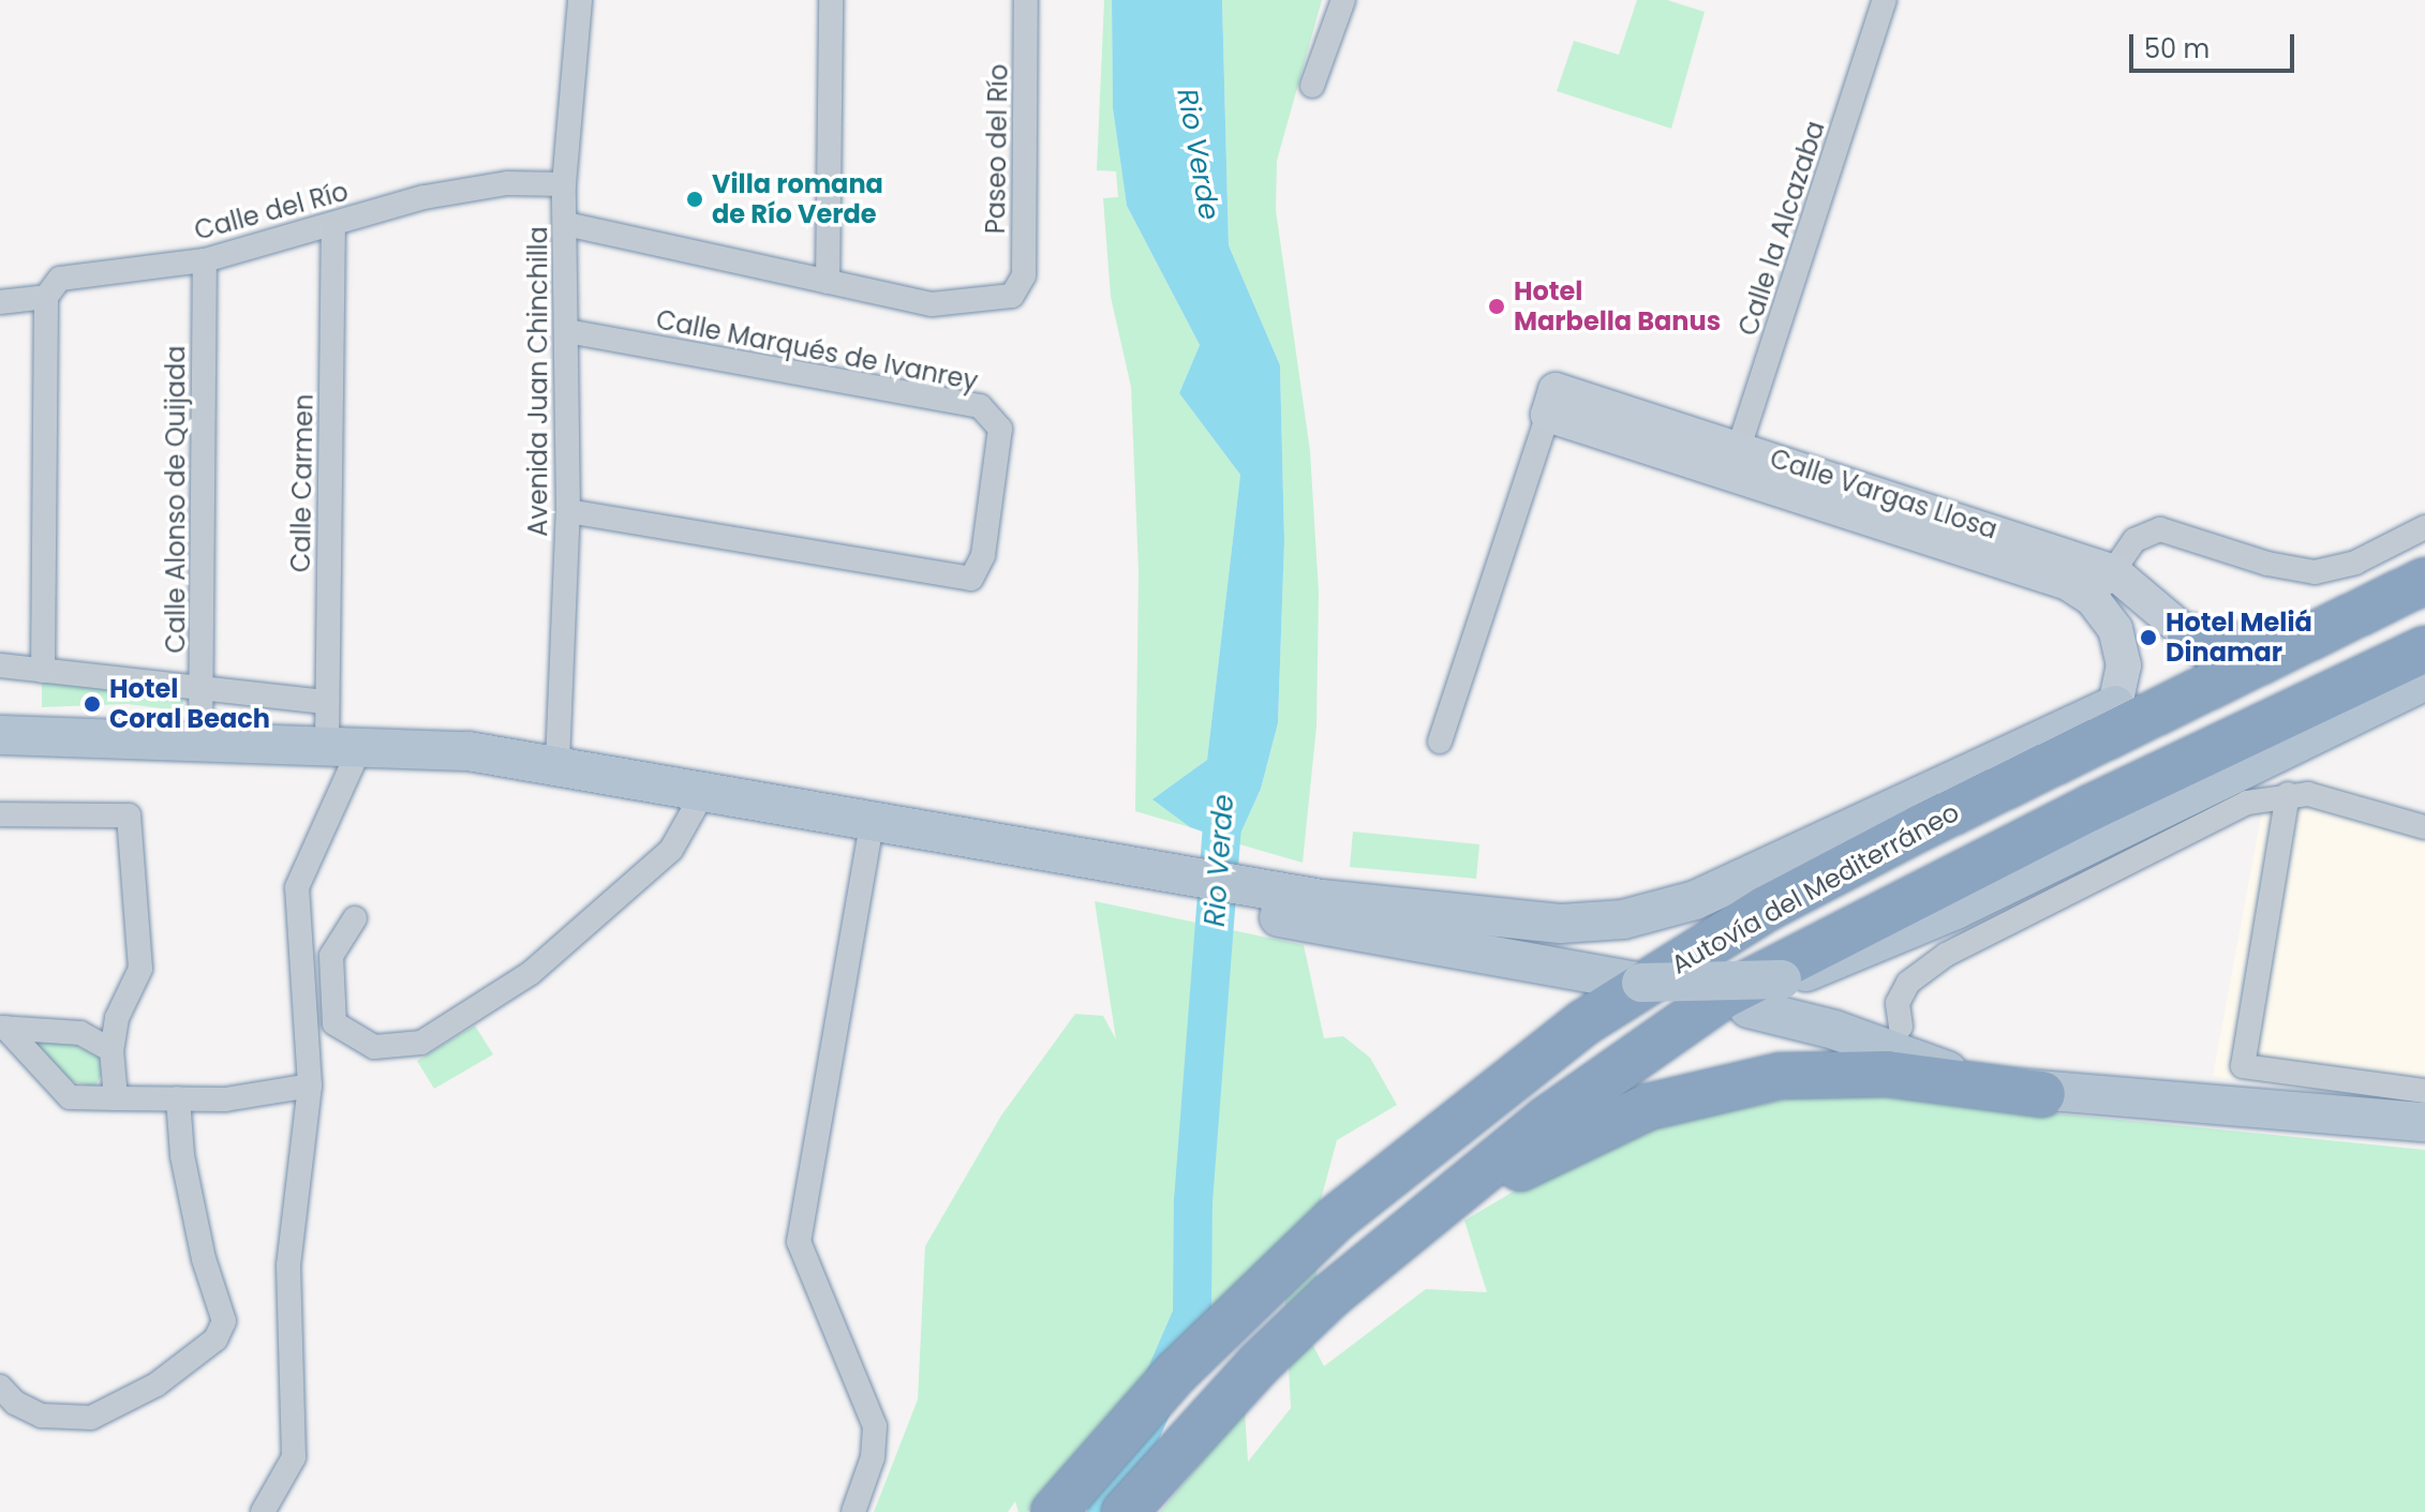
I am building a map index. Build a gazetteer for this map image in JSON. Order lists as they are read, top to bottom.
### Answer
{
  "streets": {
    "highway": ["Autovía del Mediterráneo"],
    "street": [
      "Paseo del Río",
      "Calle del Río",
      "Calle la Alcazaba",
      "Calle Marqués de Ivanrey",
      "Avenida Juan Chinchilla",
      "Calle Carmen",
      "Calle Vargas Llosa",
      "Calle Alonso de Quijada"
    ]
  },
  "crossings": [
    ["Calle del Río", "Avenida Juan Chinchilla"],
    ["Calle del Río", "Calle Carmen"],
    ["Calle del Río", "Calle Alonso de Quijada"],
    ["Calle la Alcazaba", "Calle Vargas Llosa"],
    ["Calle Marqués de Ivanrey", "Avenida Juan Chinchilla"],
    ["Calle Vargas Llosa", "Autovía del Mediterráneo"]
  ],
  "water": ["Rio Verde"],
  "places": [
    "Villa romana de Río Verde",
    "Hotel Marbella Banus",
    "Hotel Meliá Dinamar",
    "Hotel Coral Beach"
  ],
  "scale_bar": "50 m"
}
